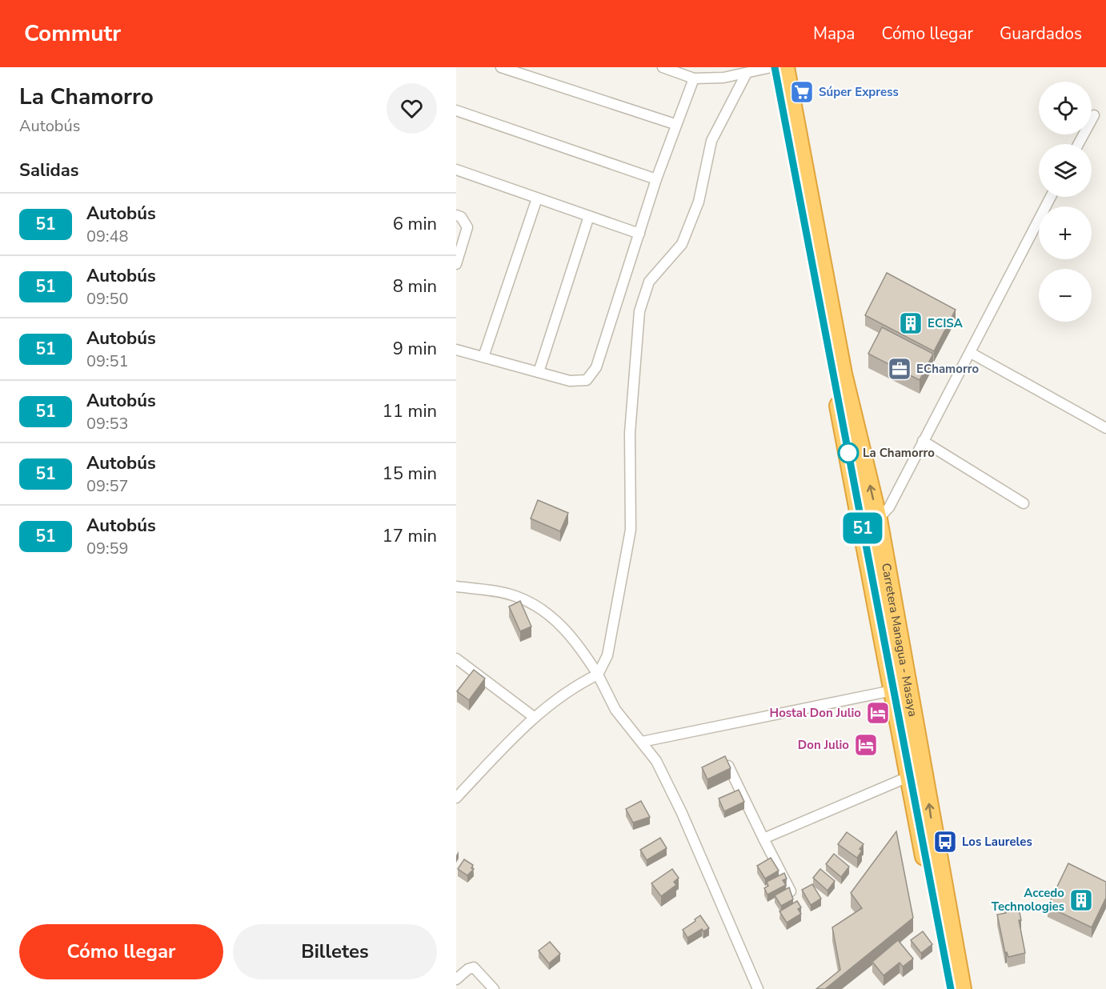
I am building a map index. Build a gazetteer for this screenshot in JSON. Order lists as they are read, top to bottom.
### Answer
{
  "streets": {
    "highway": ["Carretera Managua - Masaya"]
  },
  "places": {
    "supermarket": ["Súper Express"],
    "building": ["ECISA", "Accedo Technologies"],
    "office": ["EChamorro"],
    "other": ["La Chamorro"],
    "hotel": ["Hostal Don Julio", "Don Julio"],
    "bus stop": ["Los Laureles"]
  },
  "lines": ["bus line 51"],
  "page": {
    "header": "Commutr",
    "nav": ["Mapa", "Cómo llegar", "Guardados"],
    "heading": [
      ["La Chamorro", "Autobús"],
      "Salidas"
    ],
    "on_map": "51",
    "map_buttons": ["+", "−"],
    "list": [
      {
        "mark": "51",
        "name": "Autobús",
        "note": "09:48",
        "value": "6 min"
      },
      {
        "mark": "51",
        "name": "Autobús",
        "note": "09:50",
        "value": "8 min"
      },
      {
        "mark": "51",
        "name": "Autobús",
        "note": "09:51",
        "value": "9 min"
      },
      {
        "mark": "51",
        "name": "Autobús",
        "note": "09:53",
        "value": "11 min"
      },
      {
        "mark": "51",
        "name": "Autobús",
        "note": "09:57",
        "value": "15 min"
      },
      {
        "mark": "51",
        "name": "Autobús",
        "note": "09:59",
        "value": "17 min"
      }
    ],
    "buttons": ["Cómo llegar", "Billetes"]
  }
}
